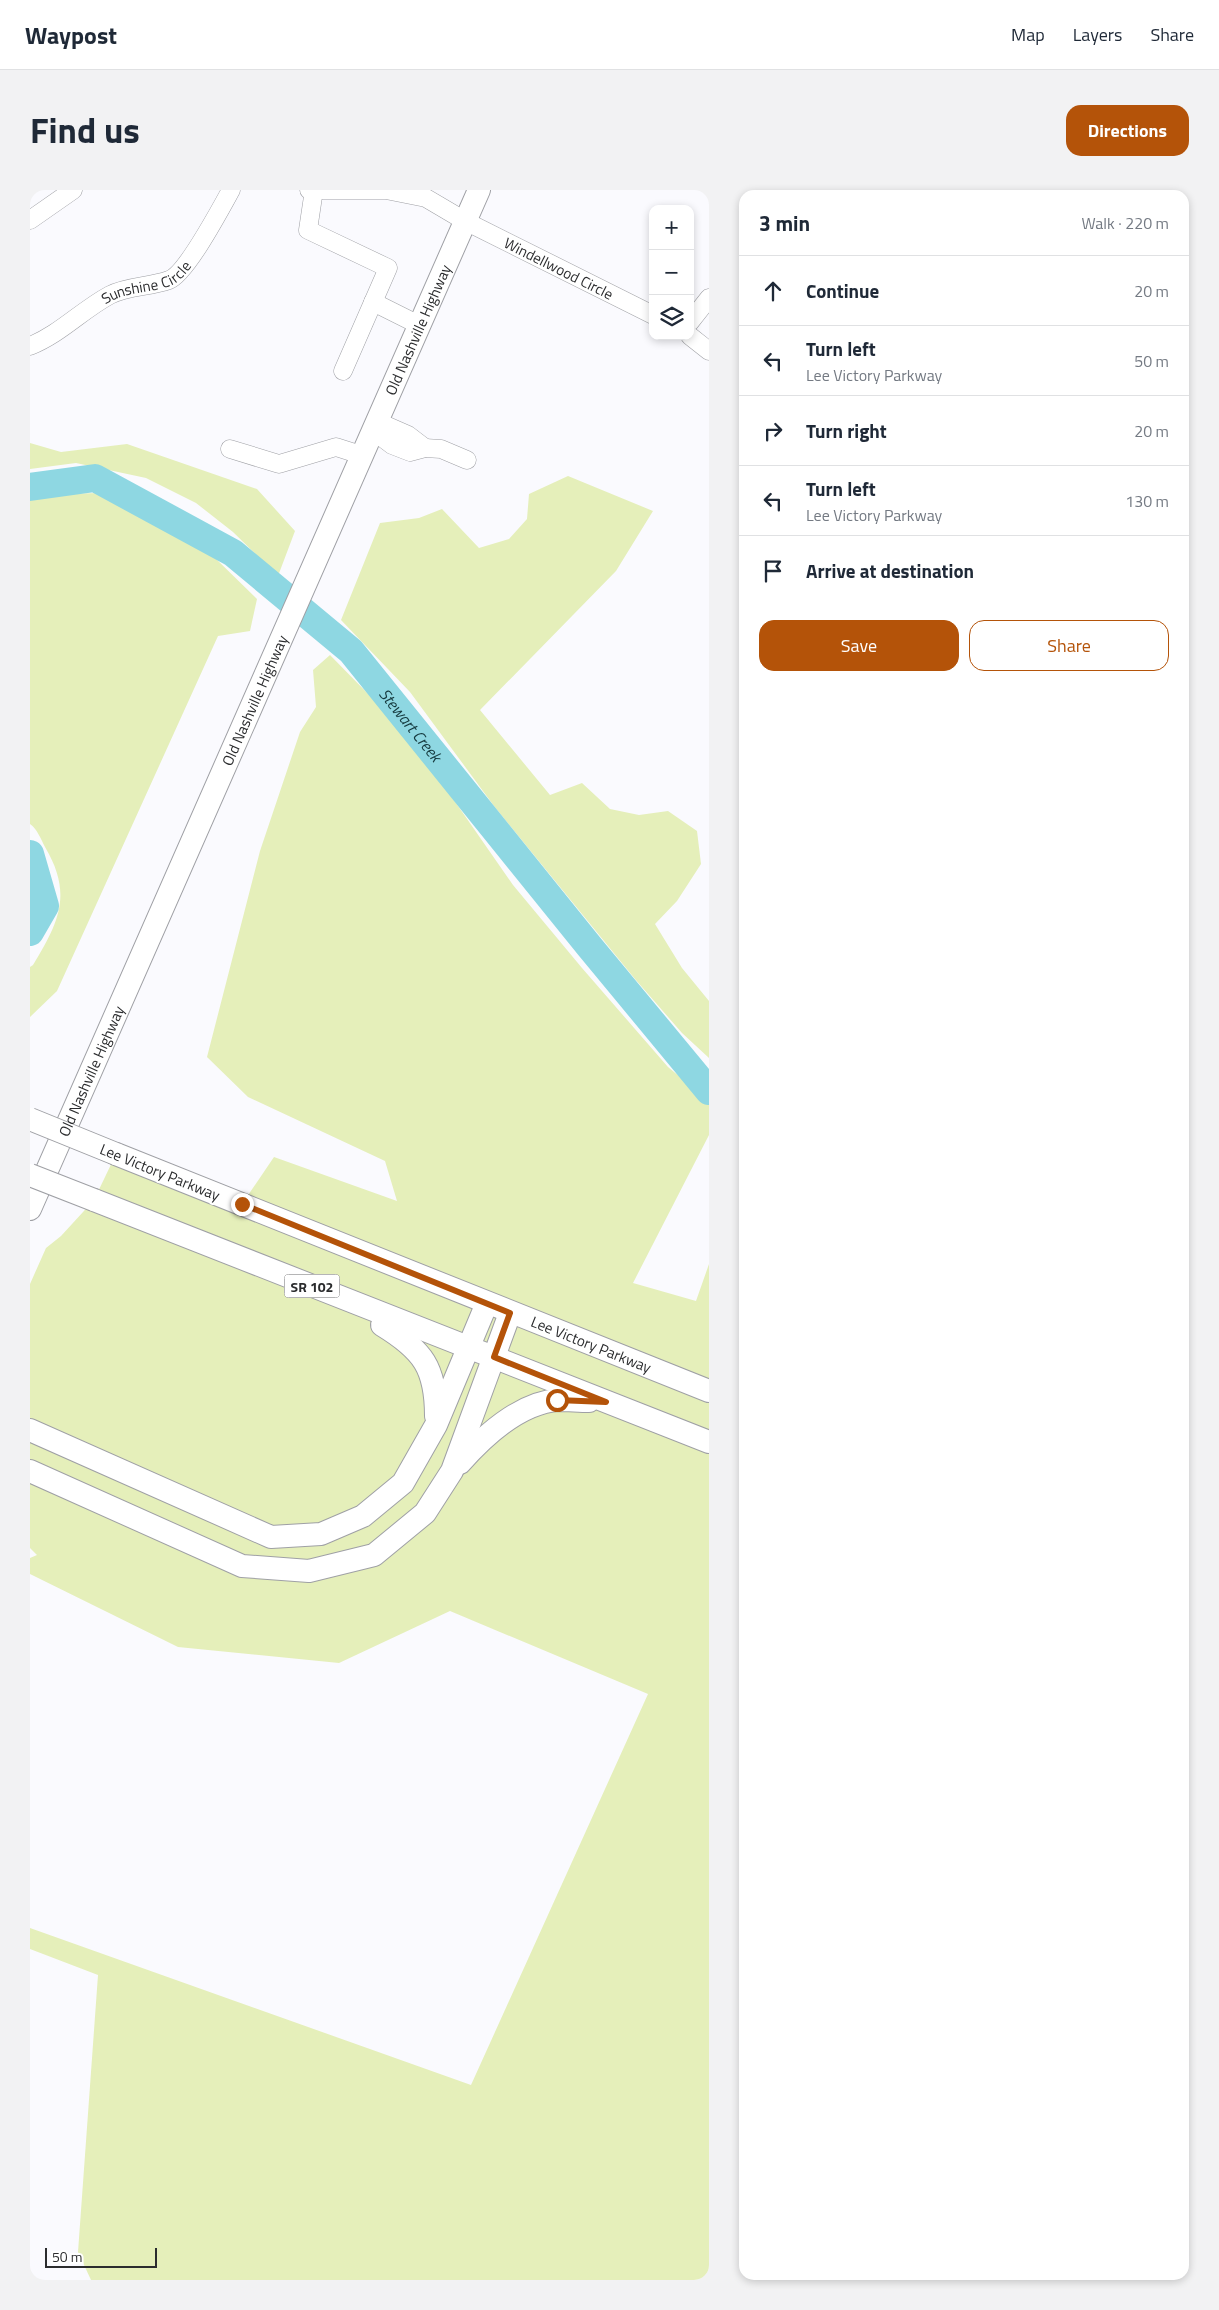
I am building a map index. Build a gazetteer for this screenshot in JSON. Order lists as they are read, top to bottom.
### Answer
{
  "streets": {
    "main road": ["Old Nashville Highway", "Lee Victory Parkway", "SR 102"],
    "street": ["Windellwood Circle", "Sunshine Circle"]
  },
  "crossings": [
    ["Windellwood Circle", "Old Nashville Highway"]
  ],
  "water": ["Stewart Creek"],
  "scale_bar": "50 m",
  "page": {
    "header": "Waypost",
    "nav": ["Map", "Layers", "Share"],
    "title": "Find us",
    "buttons": [
      "Directions",
      ["Save", "Share"]
    ],
    "heading": ["3 min", "Walk · 220 m"],
    "map_buttons": ["+", "−"],
    "list": [
      ["Continue", "20 m"],
      ["Turn left", "Lee Victory Parkway", "50 m"],
      ["Turn right", "20 m"],
      ["Turn left", "Lee Victory Parkway", "130 m"],
      "Arrive at destination"
    ],
    "scale": "50 m"
  }
}
